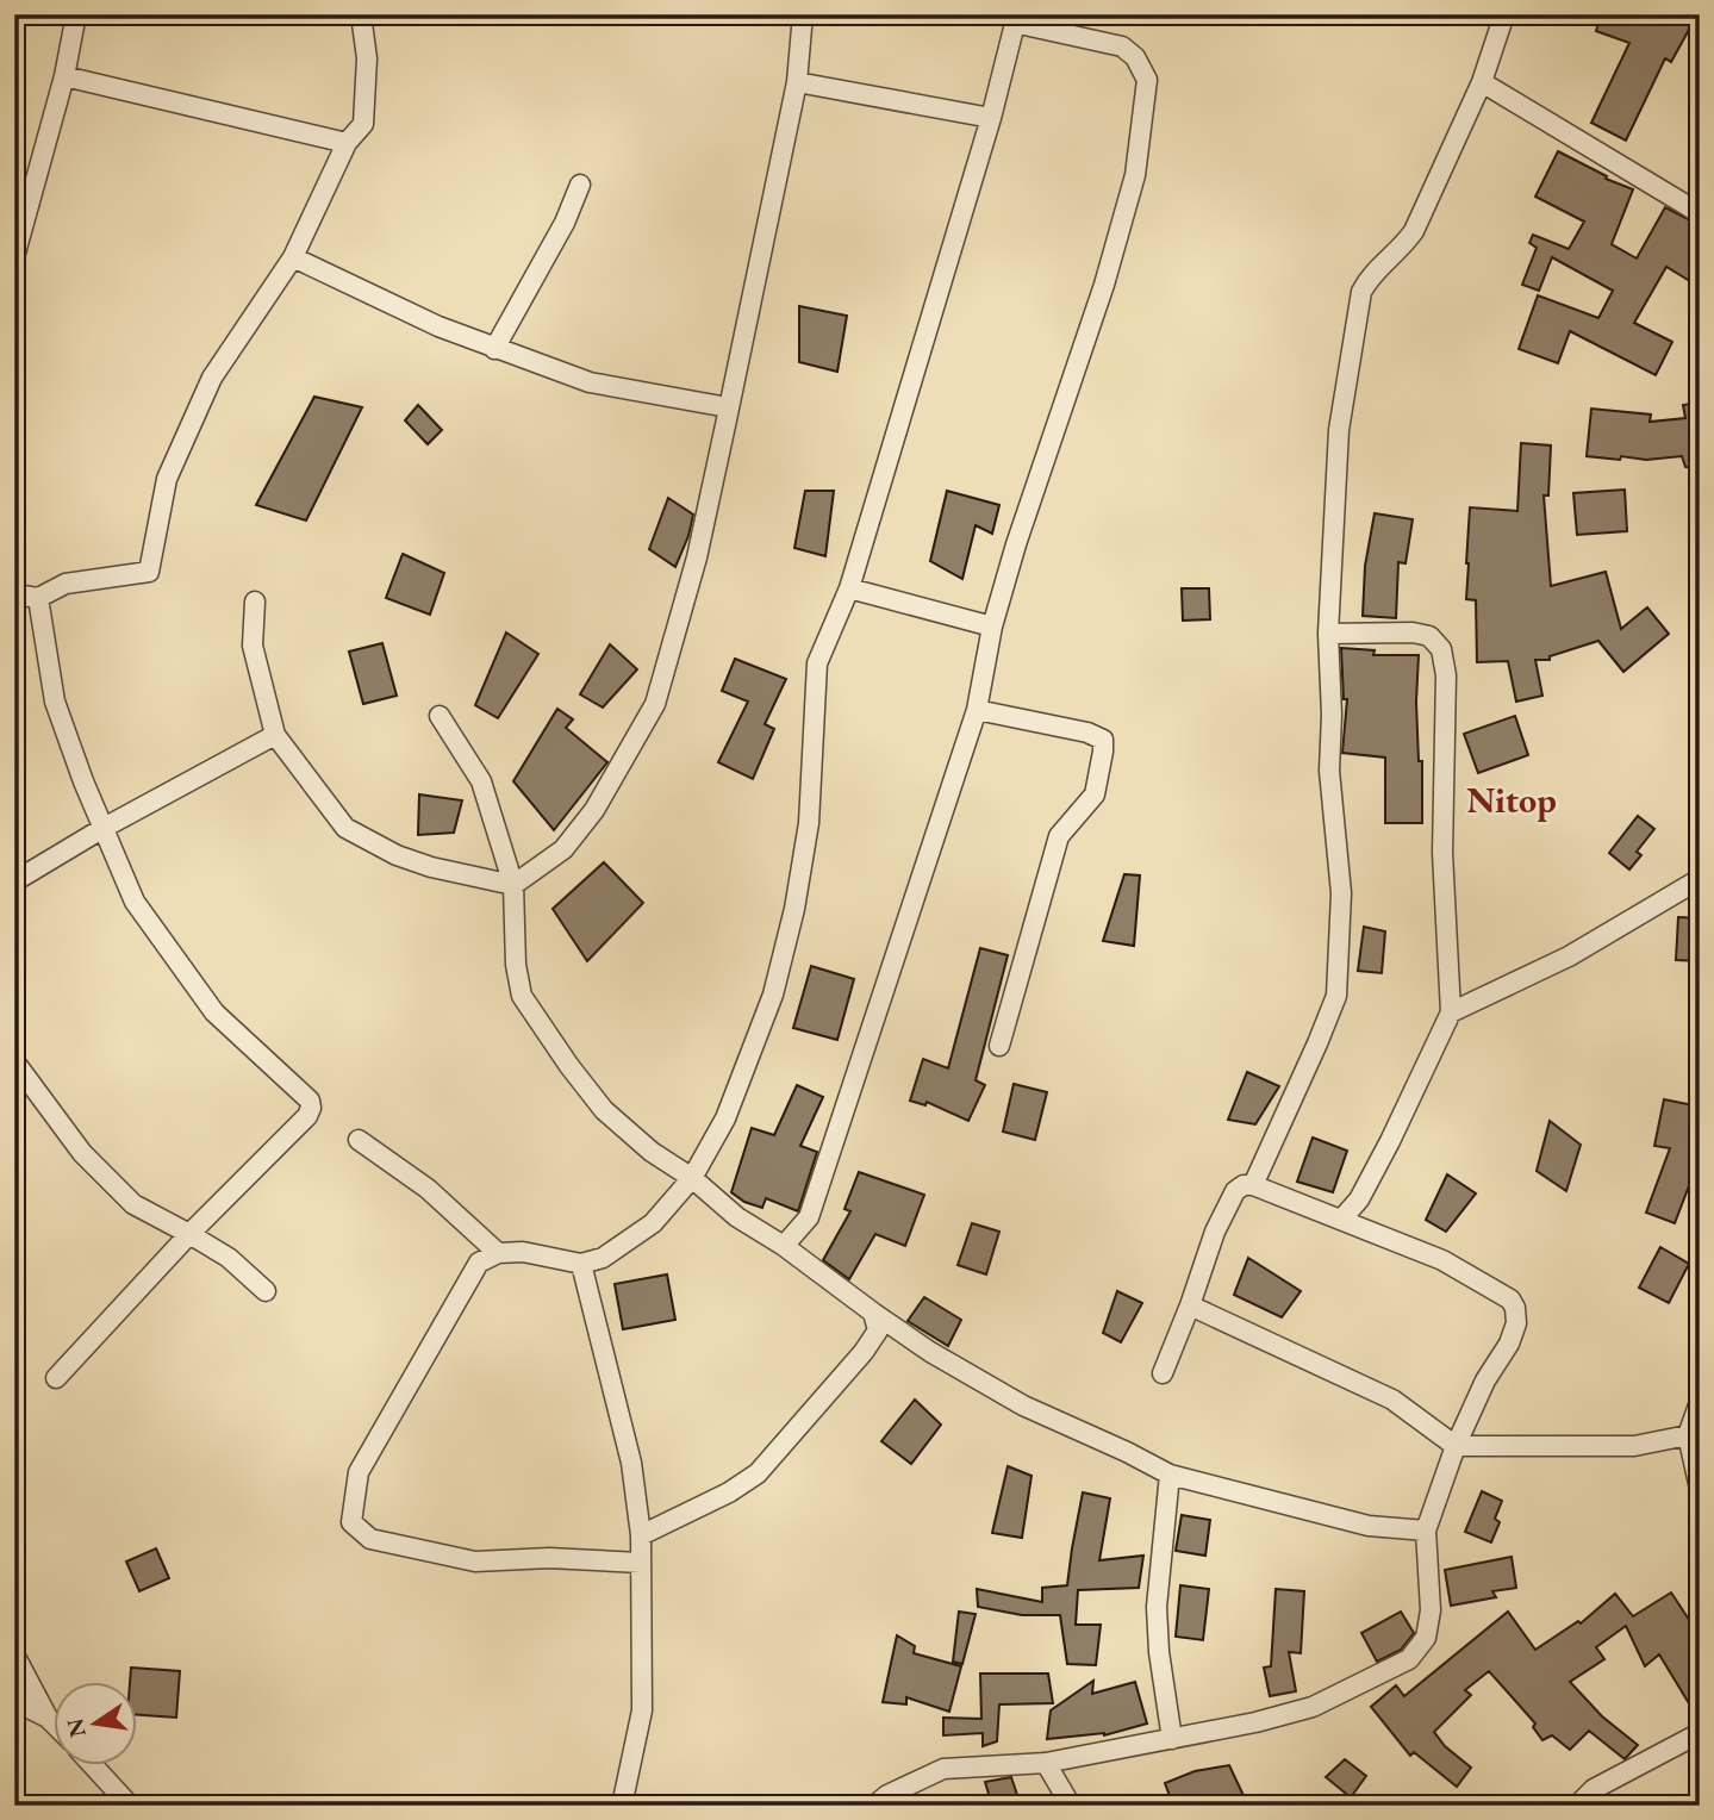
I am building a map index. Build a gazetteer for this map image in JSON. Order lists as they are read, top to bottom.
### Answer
{
  "districts": ["Nitop"],
  "north": "left"
}
